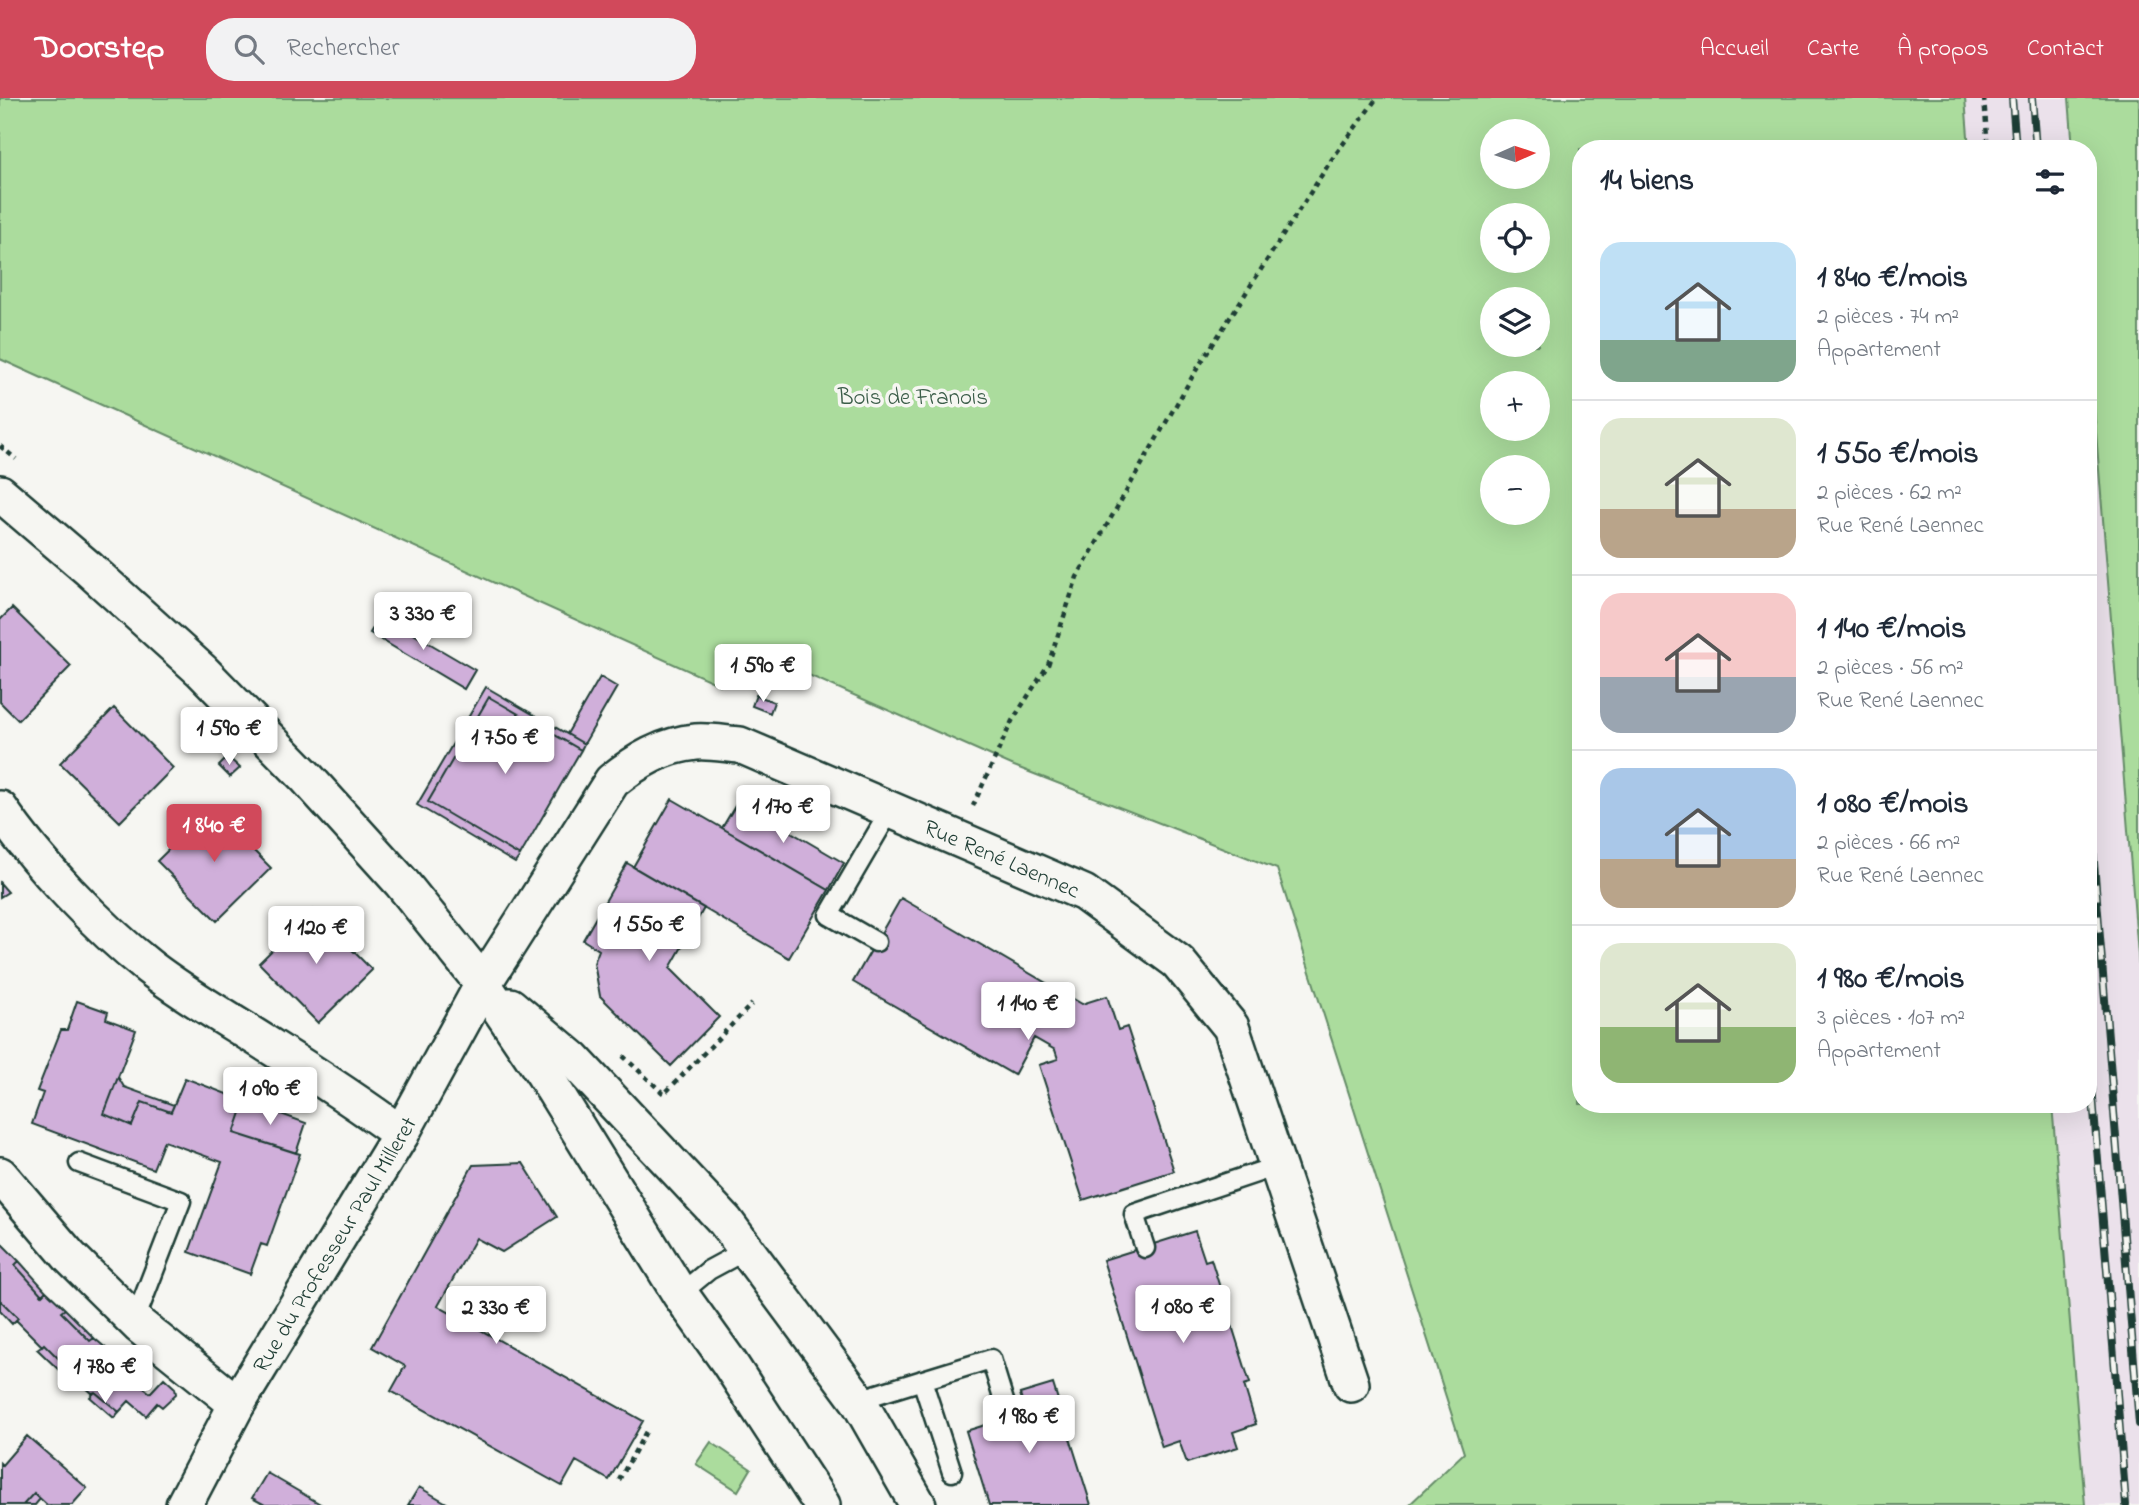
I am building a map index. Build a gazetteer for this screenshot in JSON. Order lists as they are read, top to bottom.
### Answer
{
  "streets": {
    "street": ["Rue René Laennec", "Rue du Professeur Paul Milleret"]
  },
  "crossings": [
    ["Rue René Laennec", "Rue du Professeur Paul Milleret"]
  ],
  "parks": ["Bois de Franois"],
  "north": "right",
  "page": {
    "header": "Doorstep",
    "search": "Rechercher",
    "nav": [
      "Accueil",
      "Carte",
      "À propos",
      "Contact"
    ],
    "map_buttons": ["+", "−"],
    "heading": "14 biens",
    "list": [
      {
        "name": "1 840 €/mois",
        "note": "2 pièces · 74 m² · Appartement"
      },
      {
        "name": "1 550 €/mois",
        "note": "2 pièces · 62 m² · Rue René Laennec"
      },
      {
        "name": "1 140 €/mois",
        "note": "2 pièces · 56 m² · Rue René Laennec"
      },
      {
        "name": "1 080 €/mois",
        "note": "2 pièces · 66 m² · Rue René Laennec"
      },
      {
        "name": "1 980 €/mois",
        "note": "3 pièces · 107 m² · Appartement"
      }
    ],
    "price": [
      "3 330 €",
      "1 590 €",
      "1 590 €",
      "1 750 €",
      "1 170 €",
      "1 840 €",
      "1 550 €",
      "1 120 €",
      "1 140 €",
      "1 090 €",
      "1 080 €",
      "2 330 €",
      "1 780 €",
      "1 980 €"
    ]
  }
}
